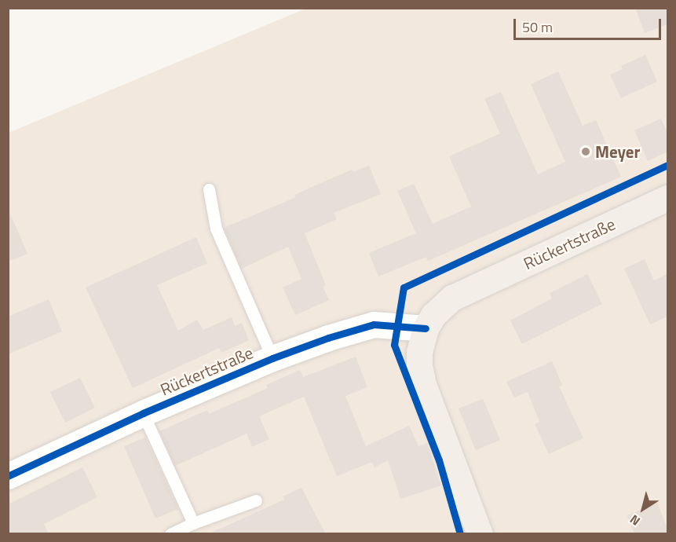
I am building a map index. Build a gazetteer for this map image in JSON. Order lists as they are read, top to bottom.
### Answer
{
  "streets": {
    "main road": ["Rückertstraße"]
  },
  "places": ["Meyer"],
  "scale_bar": "50 m",
  "north": "bottom left"
}
